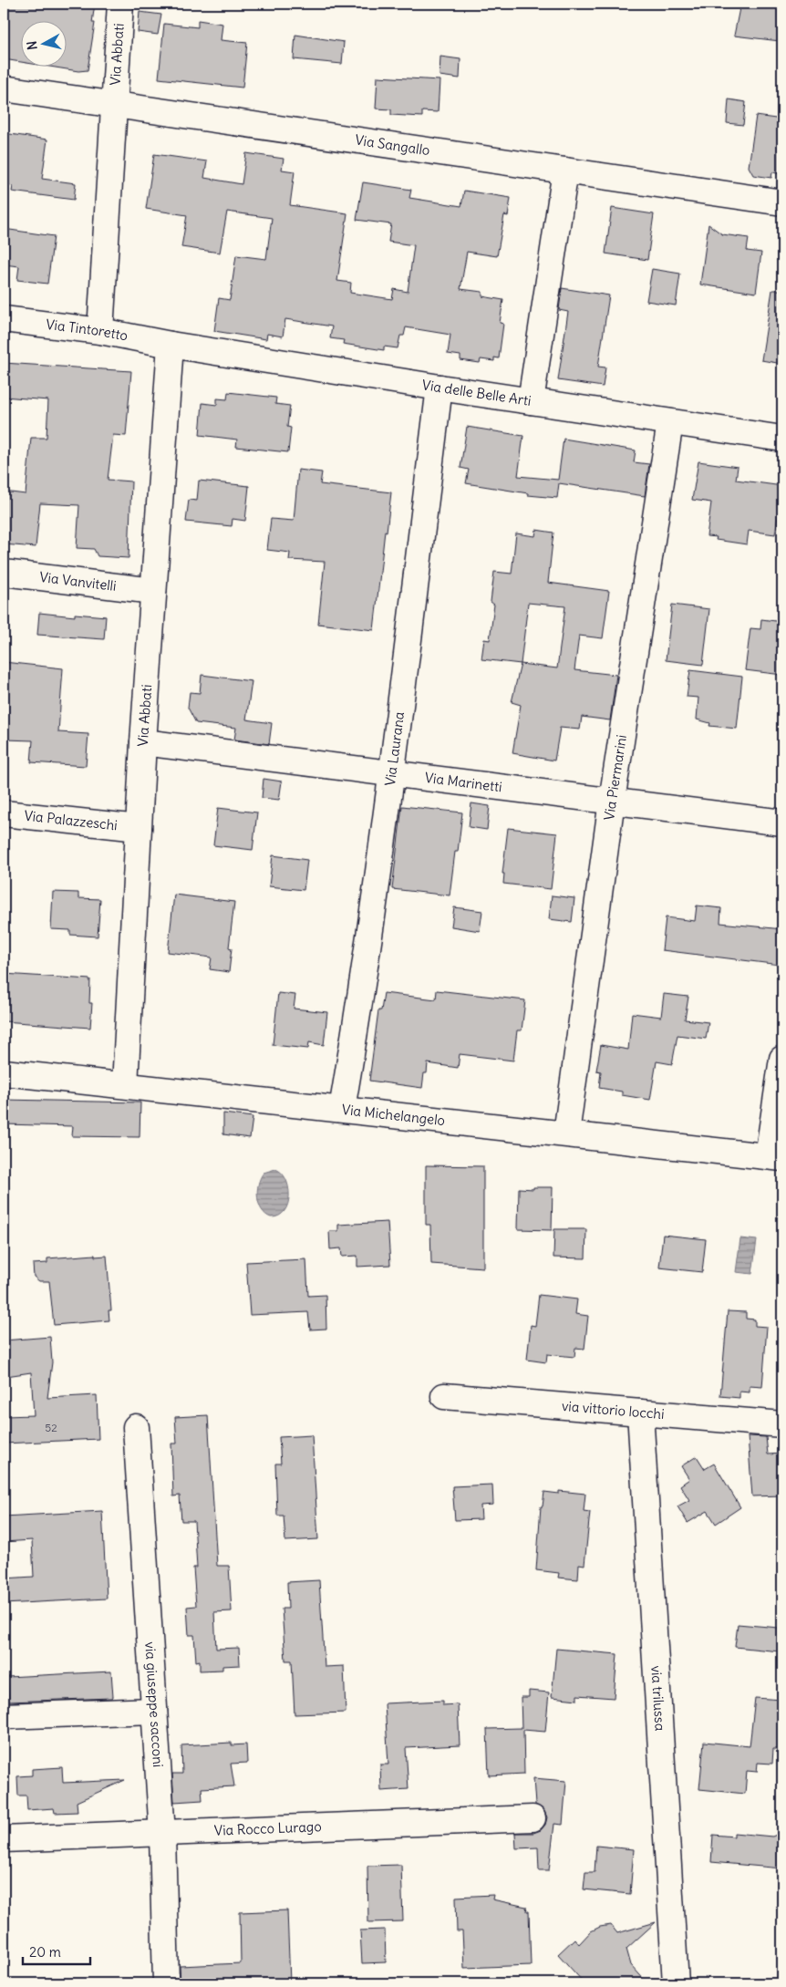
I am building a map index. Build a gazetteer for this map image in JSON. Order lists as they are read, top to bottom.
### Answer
{
  "streets": {
    "street": [
      "Via Abbati",
      "Via Sangallo",
      "Via Tintoretto",
      "Via delle Belle Arti",
      "Via Vanvitelli",
      "Via Laurana",
      "Via Piermarini",
      "Via Marinetti",
      "Via Palazzeschi",
      "Via Michelangelo",
      "via vittorio locchi",
      "via trilussa",
      "via giuseppe sacconi",
      "Via Rocco Lurago"
    ]
  },
  "crossings": [
    ["Via Abbati", "Via Sangallo"],
    ["Via Abbati", "Via Tintoretto"],
    ["Via Abbati", "Via delle Belle Arti"],
    ["Via Abbati", "Via Vanvitelli"],
    ["Via Abbati", "Via Marinetti"],
    ["Via Abbati", "Via Palazzeschi"],
    ["Via Abbati", "Via Michelangelo"],
    ["Via Tintoretto", "Via delle Belle Arti"],
    ["Via delle Belle Arti", "Via Laurana"],
    ["Via delle Belle Arti", "Via Piermarini"],
    ["Via Laurana", "Via Marinetti"],
    ["Via Laurana", "Via Michelangelo"],
    ["Via Piermarini", "Via Marinetti"],
    ["Via Piermarini", "Via Michelangelo"],
    ["via vittorio locchi", "via trilussa"],
    ["via giuseppe sacconi", "Via Rocco Lurago"]
  ],
  "house_numbers": ["52"],
  "scale_bar": "20 m",
  "north": "left"
}
